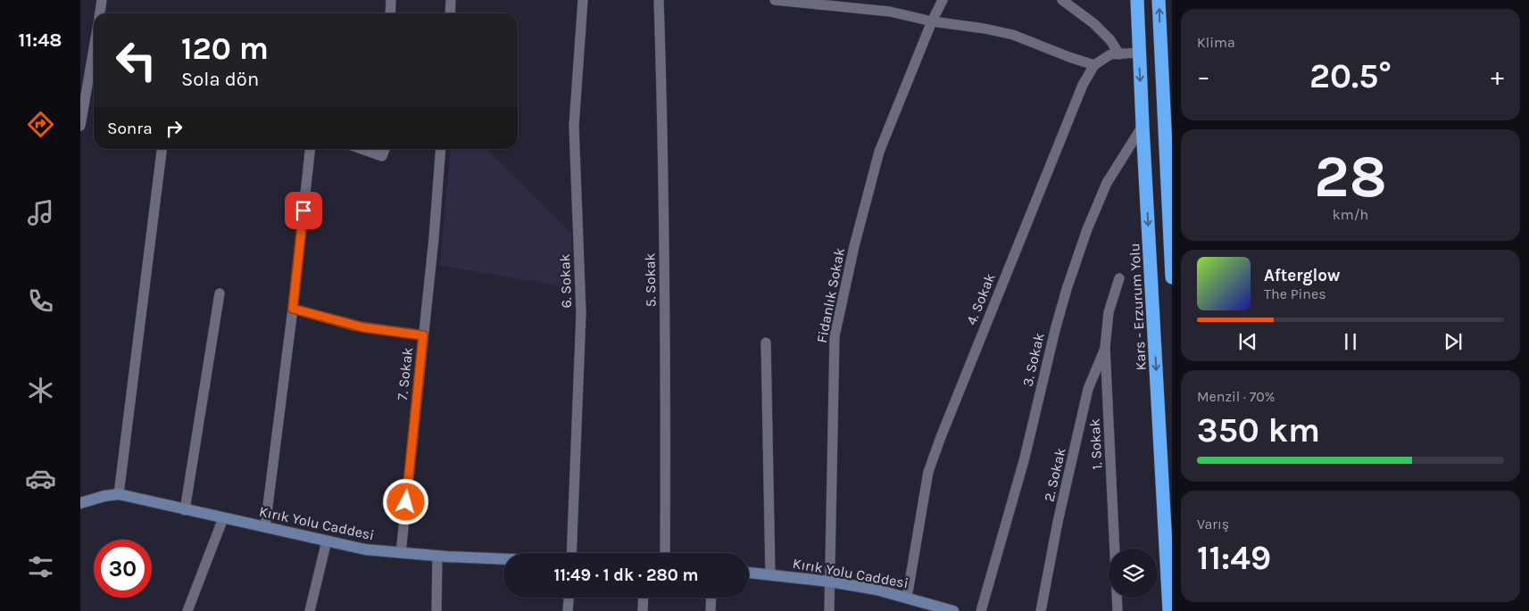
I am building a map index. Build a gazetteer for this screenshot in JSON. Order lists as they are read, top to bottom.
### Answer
{
  "streets": {
    "highway": ["Kars - Erzurum Yolu"],
    "street": [
      "5. Sokak",
      "6. Sokak",
      "Fidanlık Sokak",
      "4. Sokak",
      "3. Sokak",
      "7. Sokak",
      "1. Sokak",
      "2. Sokak",
      "Kırık Yolu Caddesi"
    ]
  },
  "crossings": [
    ["Fidanlık Sokak", "Kırık Yolu Caddesi"],
    ["4. Sokak", "Kırık Yolu Caddesi"],
    ["Kars - Erzurum Yolu", "3. Sokak"],
    ["7. Sokak", "Kırık Yolu Caddesi"],
    ["1. Sokak", "2. Sokak"]
  ],
  "page": {
    "tabs": "11:48",
    "tile": [
      "Klima",
      ["28", "km/h"],
      ["Menzil · 70%", "350 km"],
      ["Varış", "11:49"]
    ],
    "turn": ["120 m", "Sola dön"],
    "heat": ["−", "20.5°", "+"],
    "then": "Sonra",
    "song": ["Afterglow", "The Pines"],
    "limit": "30",
    "trip": "11:49 · 1 dk · 280 m"
  }
}
